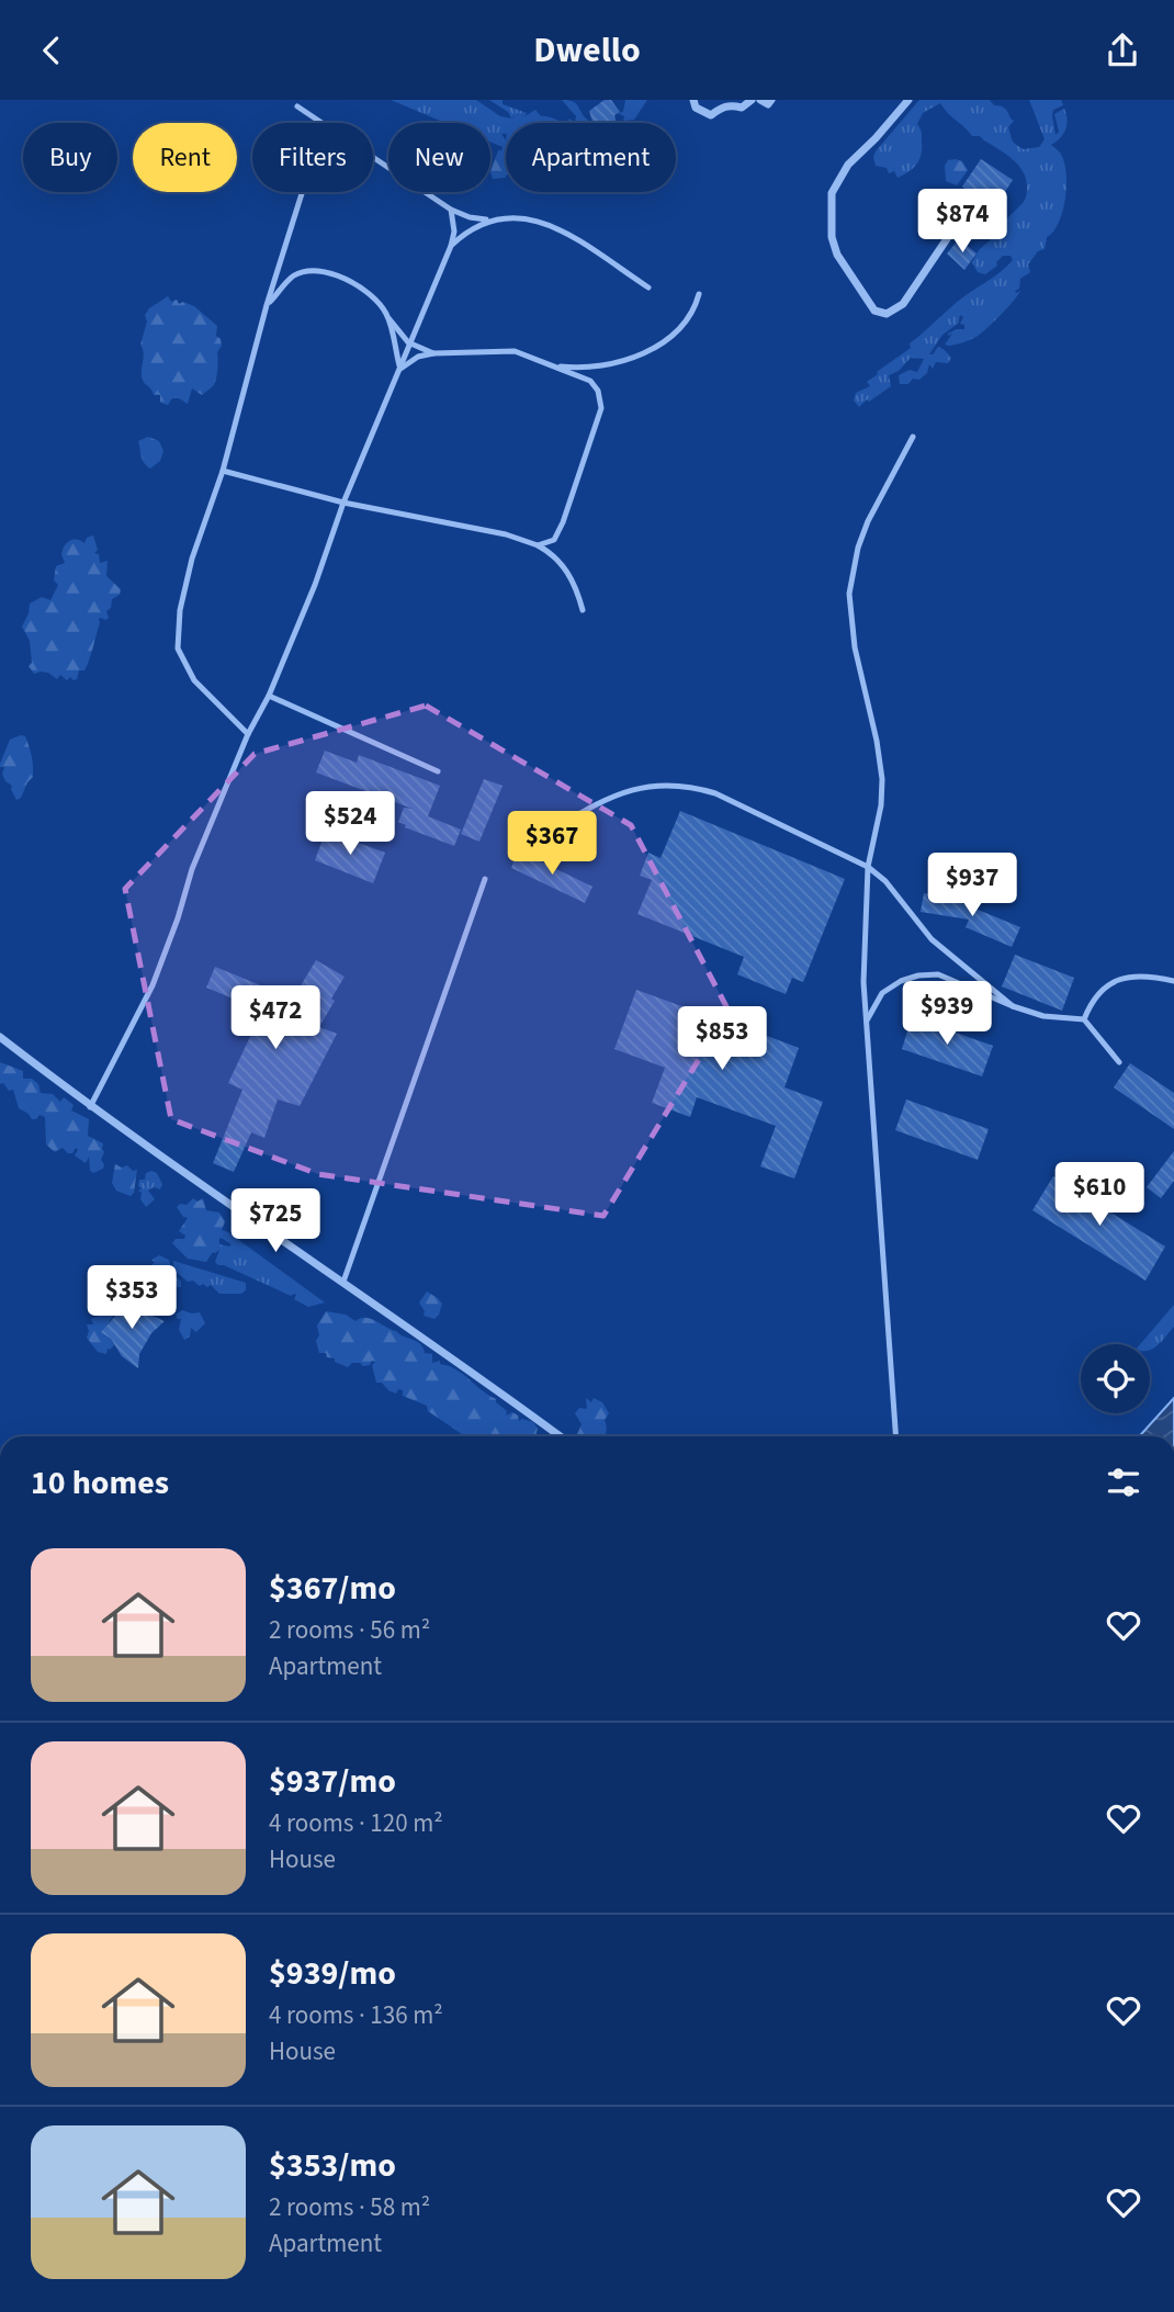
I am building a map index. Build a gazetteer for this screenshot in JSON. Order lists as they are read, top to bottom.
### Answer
{
  "page": {
    "header": "Dwello",
    "chip": [
      "Buy",
      "Rent",
      "Filters",
      "New",
      "Apartment"
    ],
    "price": [
      "$874",
      "$524",
      "$367",
      "$937",
      "$939",
      "$472",
      "$853",
      "$610",
      "$725",
      "$353"
    ],
    "heading": "10 homes",
    "list": [
      {
        "name": "$367/mo",
        "note": "2 rooms · 56 m² · Apartment"
      },
      {
        "name": "$937/mo",
        "note": "4 rooms · 120 m² · House"
      },
      {
        "name": "$939/mo",
        "note": "4 rooms · 136 m² · House"
      },
      {
        "name": "$353/mo",
        "note": "2 rooms · 58 m² · Apartment"
      }
    ]
  }
}
